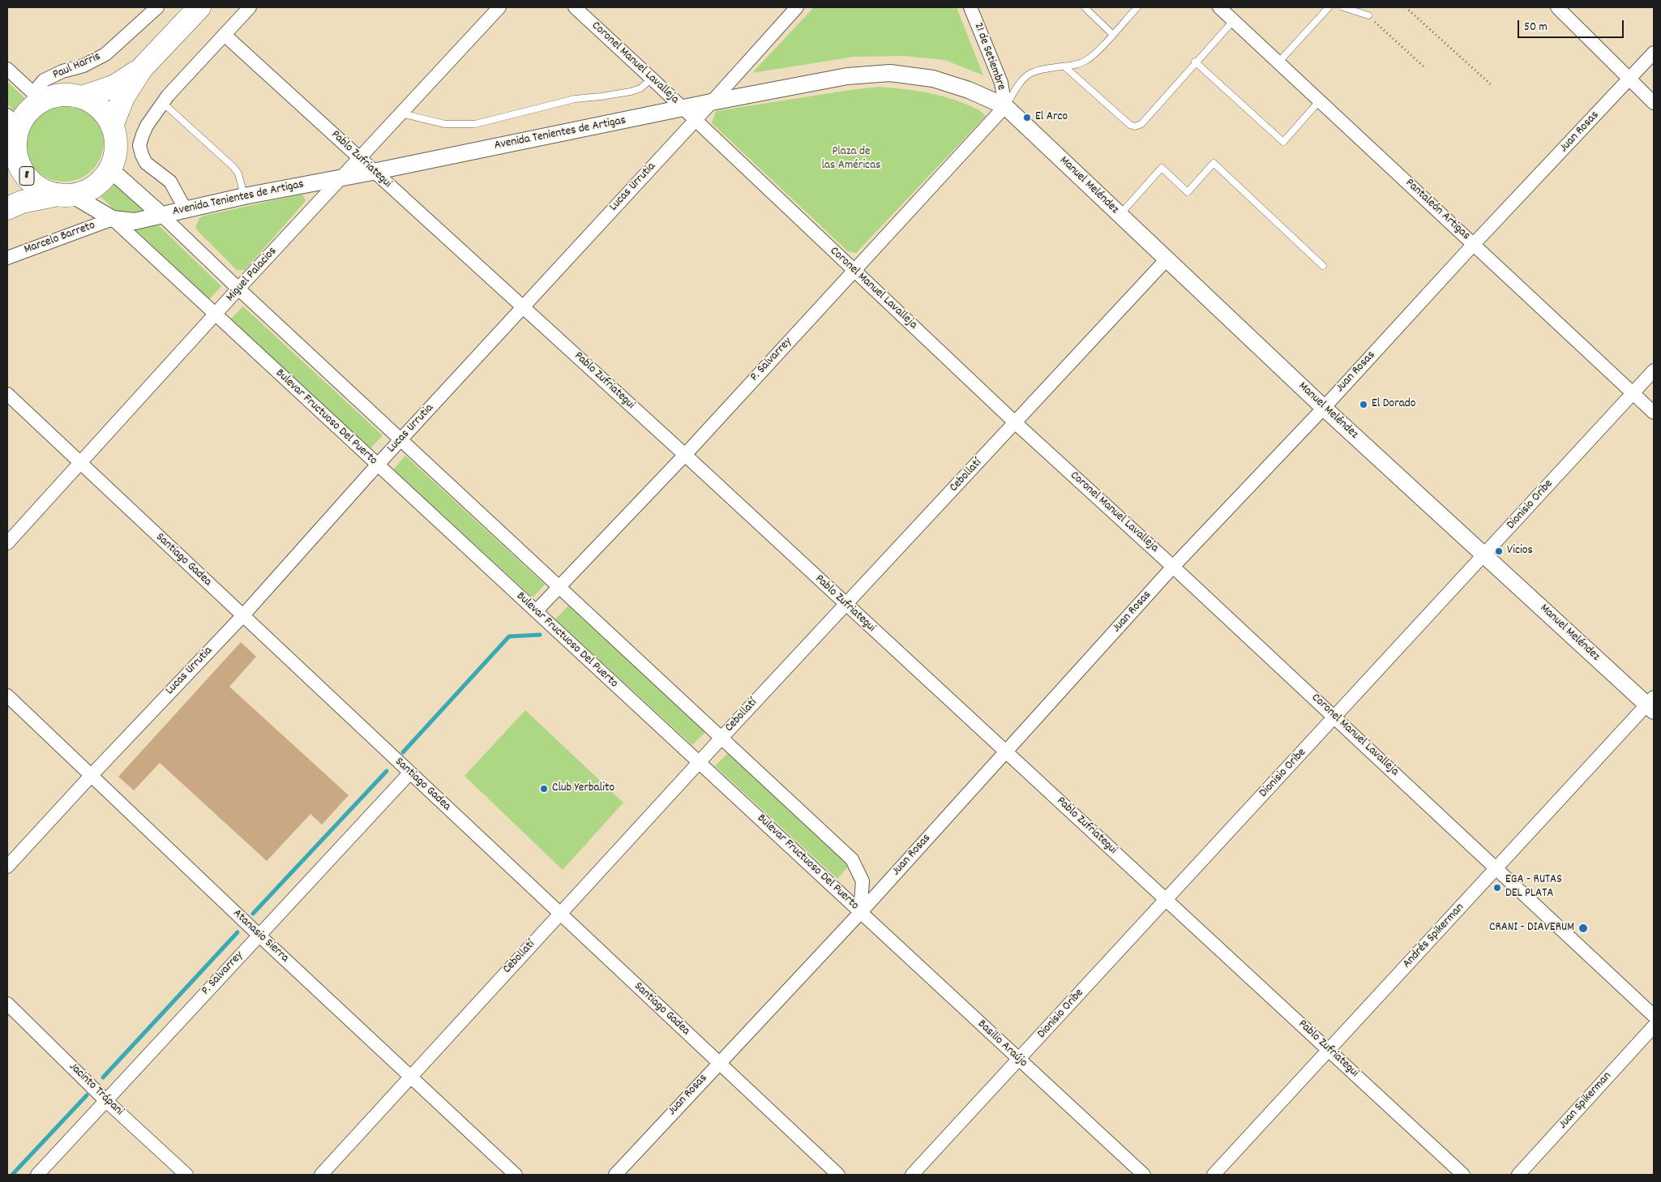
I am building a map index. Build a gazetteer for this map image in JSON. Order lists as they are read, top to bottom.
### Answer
{
  "streets": {
    "highway": ["8"],
    "street": [
      "21 de Setiembre",
      "Coronel Manuel Lavalleja",
      "Paul Harris",
      "Juan Rosas",
      "Avenida Tenientes de Artigas",
      "Pablo Zufriategui",
      "Manuel Meléndez",
      "Lucas Urrutia",
      "Pantaleón Artigas",
      "Marcelo Barreto",
      "Miguel Palacios",
      "P. Salvarrey",
      "Bulevar Fructuoso Del Puerto",
      "Cebollatí",
      "Dionisio Oribe",
      "Santiago Gadea",
      "Atanasio Sierra",
      "Andrés Spikerman",
      "Basilio Araújo",
      "Jacinto Trápani",
      "Juan Spikerman"
    ]
  },
  "crossings": [
    ["21 de Setiembre", "Avenida Tenientes de Artigas"],
    ["21 de Setiembre", "Manuel Meléndez"],
    ["21 de Setiembre", "P. Salvarrey"],
    ["Coronel Manuel Lavalleja", "Juan Rosas"],
    ["Coronel Manuel Lavalleja", "Avenida Tenientes de Artigas"],
    ["Coronel Manuel Lavalleja", "Lucas Urrutia"],
    ["Coronel Manuel Lavalleja", "P. Salvarrey"],
    ["Coronel Manuel Lavalleja", "Cebollatí"],
    ["Coronel Manuel Lavalleja", "Dionisio Oribe"],
    ["Coronel Manuel Lavalleja", "Andrés Spikerman"],
    ["Paul Harris", "8"],
    ["Paul Harris", "Bulevar Fructuoso Del Puerto"],
    ["Juan Rosas", "Pablo Zufriategui"],
    ["Juan Rosas", "Manuel Meléndez"],
    ["Juan Rosas", "Pantaleón Artigas"],
    ["Juan Rosas", "Bulevar Fructuoso Del Puerto"],
    ["Juan Rosas", "Santiago Gadea"],
    ["Juan Rosas", "Basilio Araújo"],
    ["Avenida Tenientes de Artigas", "Pablo Zufriategui"],
    ["Avenida Tenientes de Artigas", "Manuel Meléndez"],
    ["Avenida Tenientes de Artigas", "Lucas Urrutia"],
    ["Avenida Tenientes de Artigas", "Marcelo Barreto"],
    ["Avenida Tenientes de Artigas", "Miguel Palacios"],
    ["Avenida Tenientes de Artigas", "P. Salvarrey"],
    ["Avenida Tenientes de Artigas", "Bulevar Fructuoso Del Puerto"],
    ["Pablo Zufriategui", "Lucas Urrutia"],
    ["Pablo Zufriategui", "Miguel Palacios"],
    ["Pablo Zufriategui", "P. Salvarrey"],
    ["Pablo Zufriategui", "Cebollatí"],
    ["Pablo Zufriategui", "Dionisio Oribe"],
    ["Pablo Zufriategui", "Andrés Spikerman"],
    ["8", "Bulevar Fructuoso Del Puerto"],
    ["Manuel Meléndez", "P. Salvarrey"],
    ["Manuel Meléndez", "Cebollatí"],
    ["Manuel Meléndez", "Dionisio Oribe"],
    ["Manuel Meléndez", "Andrés Spikerman"],
    ["Lucas Urrutia", "Bulevar Fructuoso Del Puerto"],
    ["Lucas Urrutia", "Santiago Gadea"],
    ["Lucas Urrutia", "Atanasio Sierra"],
    ["Pantaleón Artigas", "Dionisio Oribe"],
    ["Marcelo Barreto", "Bulevar Fructuoso Del Puerto"],
    ["Miguel Palacios", "Bulevar Fructuoso Del Puerto"],
    ["Miguel Palacios", "Santiago Gadea"],
    ["P. Salvarrey", "Bulevar Fructuoso Del Puerto"],
    ["P. Salvarrey", "Santiago Gadea"],
    ["P. Salvarrey", "Atanasio Sierra"],
    ["P. Salvarrey", "Jacinto Trápani"],
    ["Bulevar Fructuoso Del Puerto", "Cebollatí"],
    ["Bulevar Fructuoso Del Puerto", "Basilio Araújo"],
    ["Cebollatí", "Santiago Gadea"],
    ["Cebollatí", "Atanasio Sierra"],
    ["Dionisio Oribe", "Basilio Araújo"]
  ],
  "parks": ["Plaza de las Américas"],
  "places": [
    "El Arco",
    "El Dorado",
    "Vicios",
    "Club Yerbalito",
    "EGA - RUTAS DEL PLATA",
    "CRANI - DIAVERUM"
  ],
  "scale_bar": "50 m"
}
